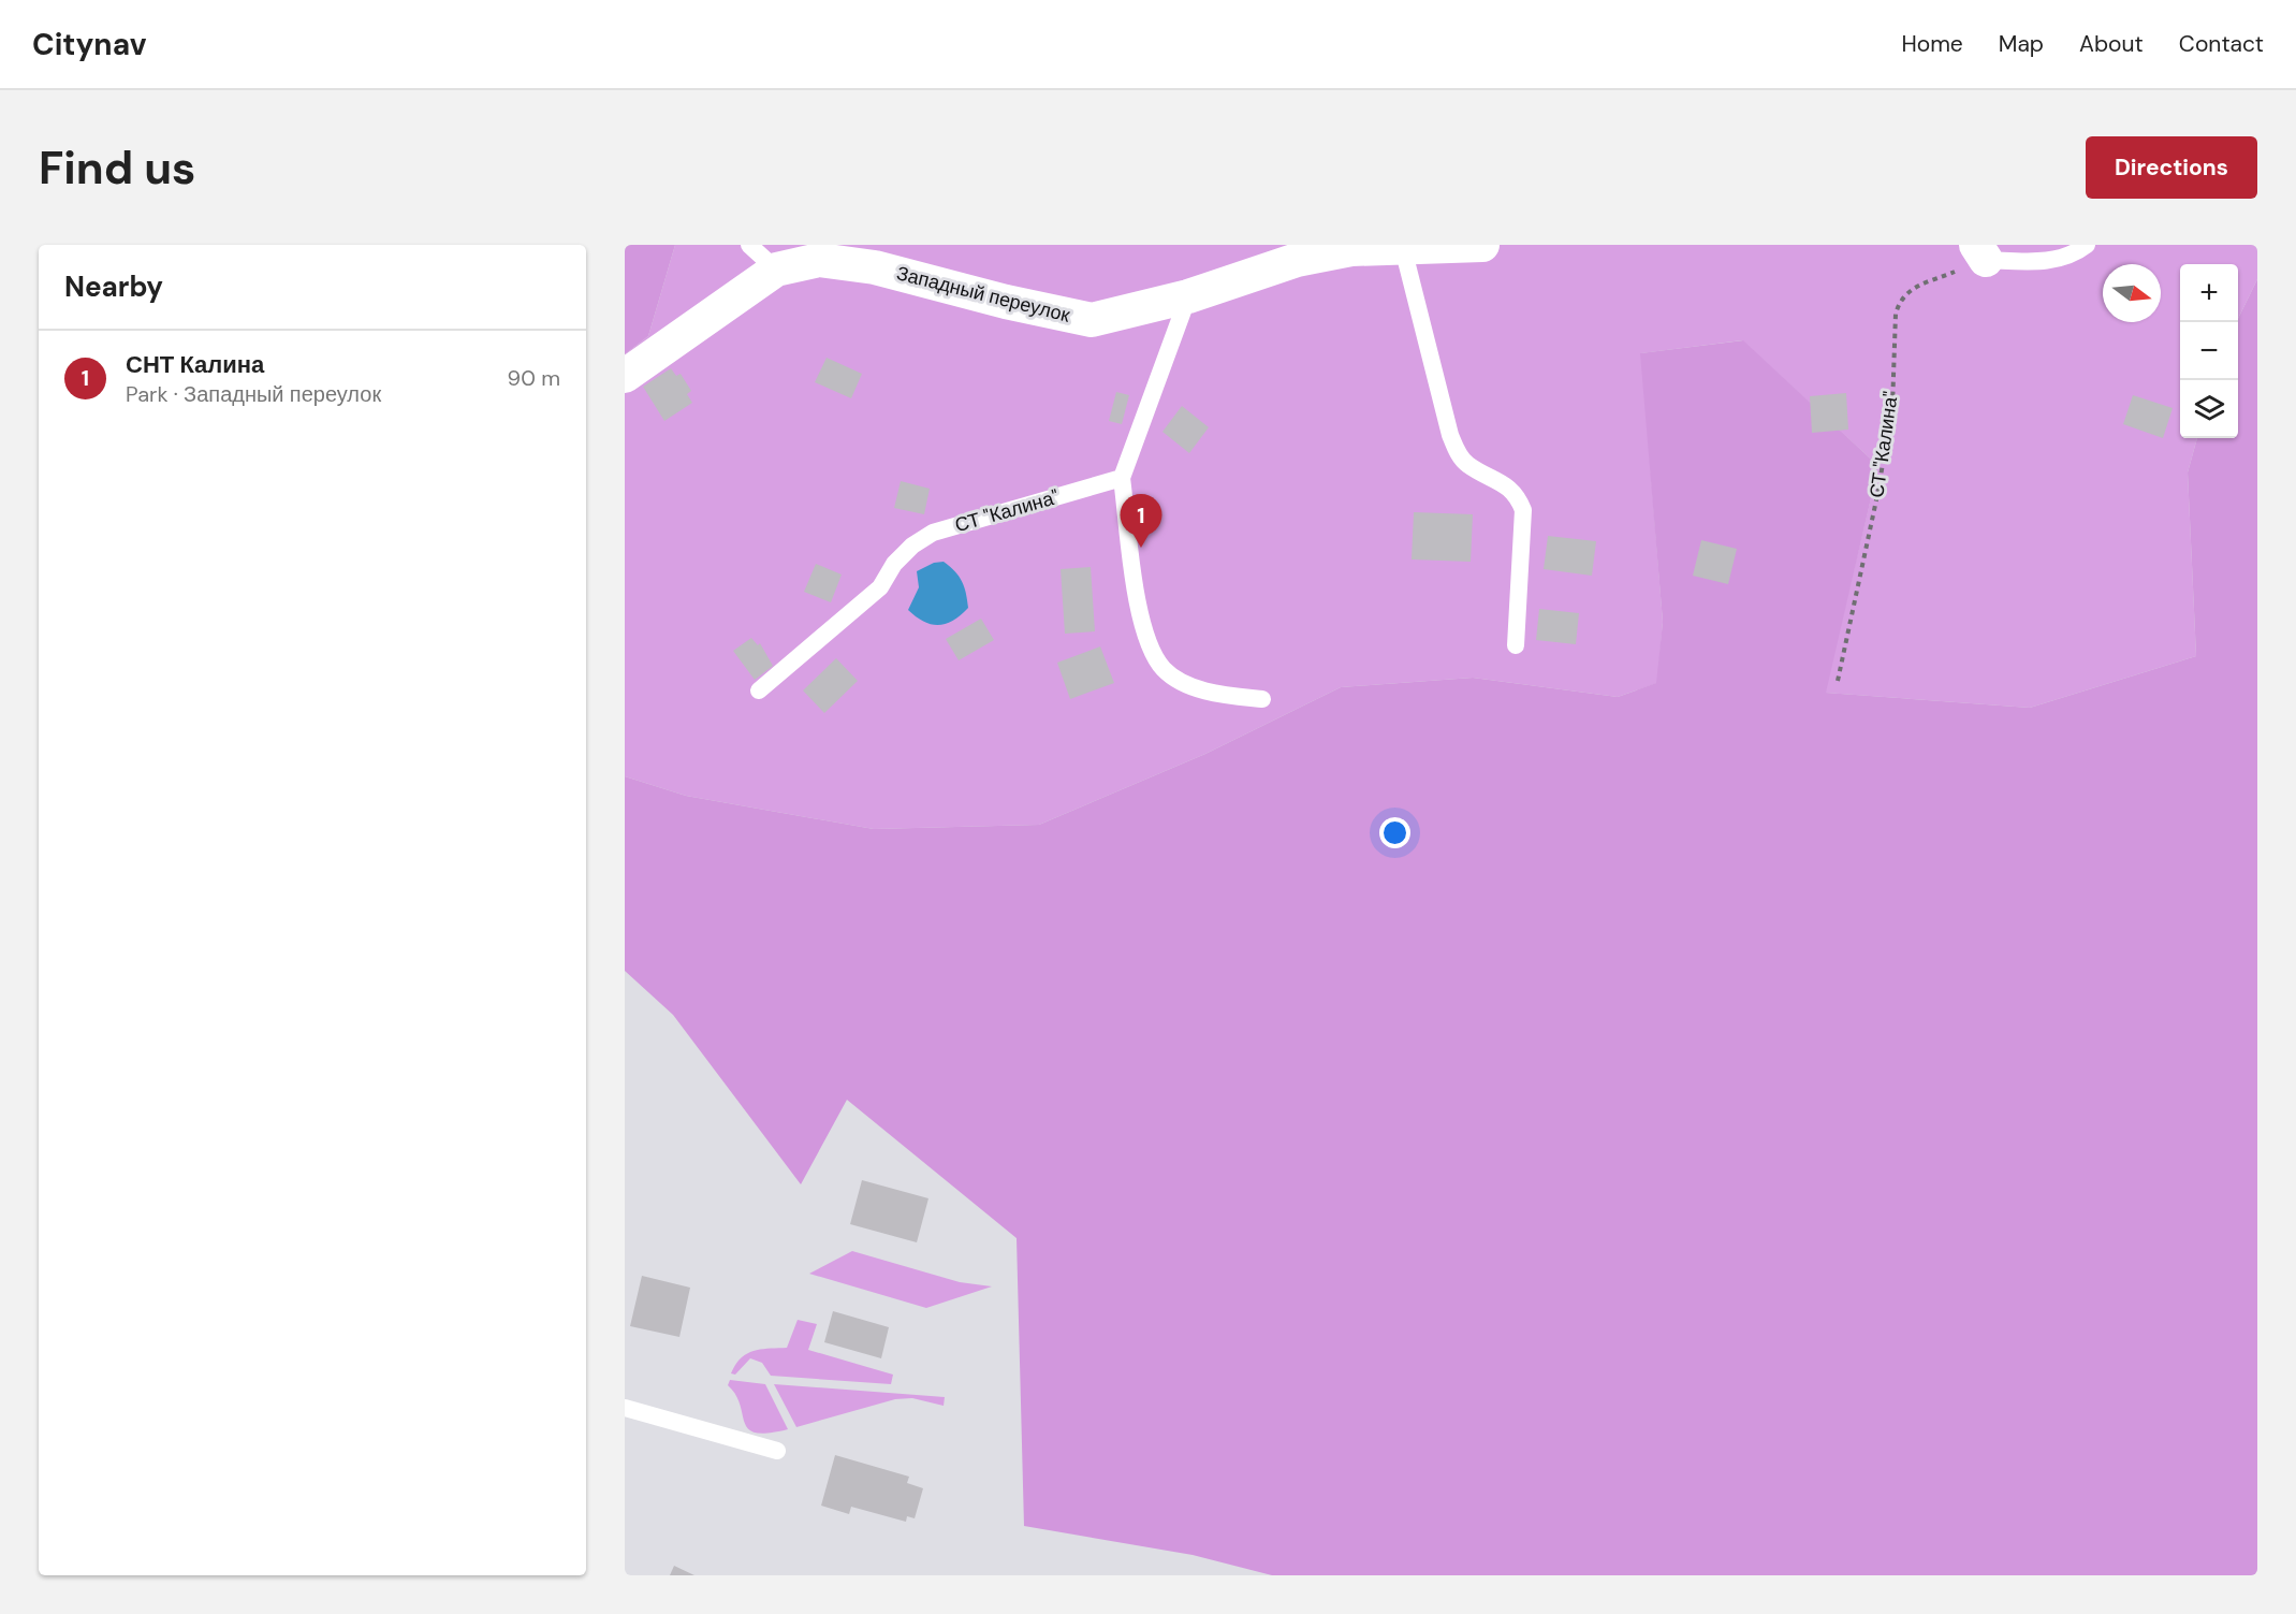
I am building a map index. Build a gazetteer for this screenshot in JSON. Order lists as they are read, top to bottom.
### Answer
{
  "streets": {
    "street": ["Западный переулок"],
    "lane": ["СТ \"Калина\""]
  },
  "north": "right",
  "page": {
    "header": "Citynav",
    "nav": [
      "Home",
      "Map",
      "About",
      "Contact"
    ],
    "buttons": "Directions",
    "title": "Find us",
    "heading": "Nearby",
    "map_buttons": ["+", "−"],
    "list": [
      {
        "mark": "1",
        "name": "СНТ Калина",
        "note": "Park · Западный переулок",
        "value": "90 m"
      }
    ],
    "pins": "1"
  }
}
